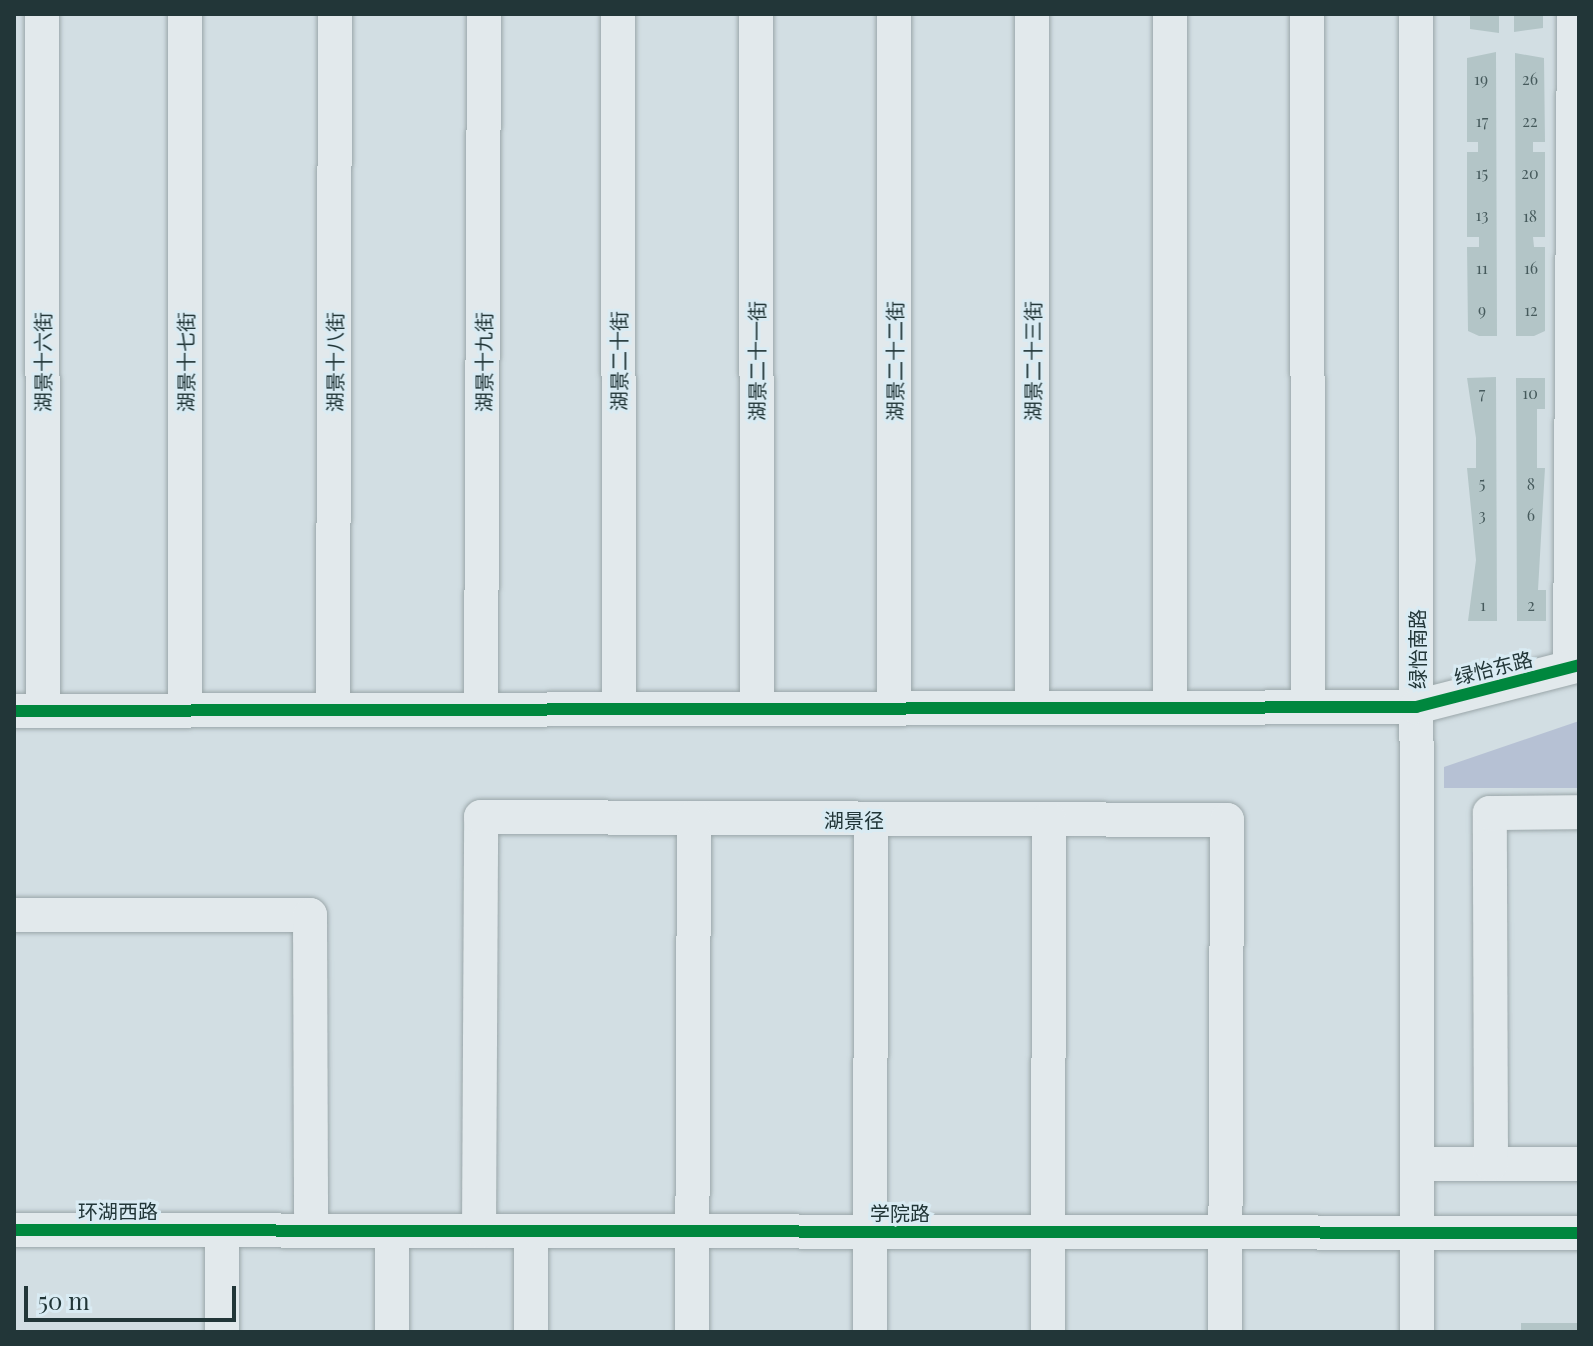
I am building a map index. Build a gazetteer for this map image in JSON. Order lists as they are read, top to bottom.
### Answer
{
  "streets": {
    "street": [
      "湖景二十街",
      "湖景二十一街",
      "湖景二十二街",
      "湖景二十三街",
      "湖景十六街",
      "湖景十七街",
      "湖景十八街",
      "湖景十九街",
      "绿怡南路",
      "绿怡东路",
      "湖景径",
      "环湖西路",
      "学院路"
    ]
  },
  "crossings": [
    ["湖景二十街", "绿怡东路"],
    ["湖景二十一街", "绿怡东路"],
    ["湖景二十二街", "绿怡东路"],
    ["湖景二十三街", "绿怡东路"],
    ["湖景十六街", "绿怡东路"],
    ["湖景十七街", "绿怡东路"],
    ["湖景十八街", "绿怡东路"],
    ["湖景十九街", "绿怡东路"],
    ["绿怡南路", "绿怡东路"],
    ["绿怡南路", "学院路"],
    ["湖景径", "学院路"],
    ["环湖西路", "学院路"]
  ],
  "house_numbers": [
    "19",
    "26",
    "17",
    "22",
    "15",
    "20",
    "13",
    "18",
    "11",
    "16",
    "9",
    "12",
    "7",
    "10",
    "5",
    "8",
    "3",
    "6",
    "1",
    "2"
  ],
  "scale_bar": "50 m"
}
